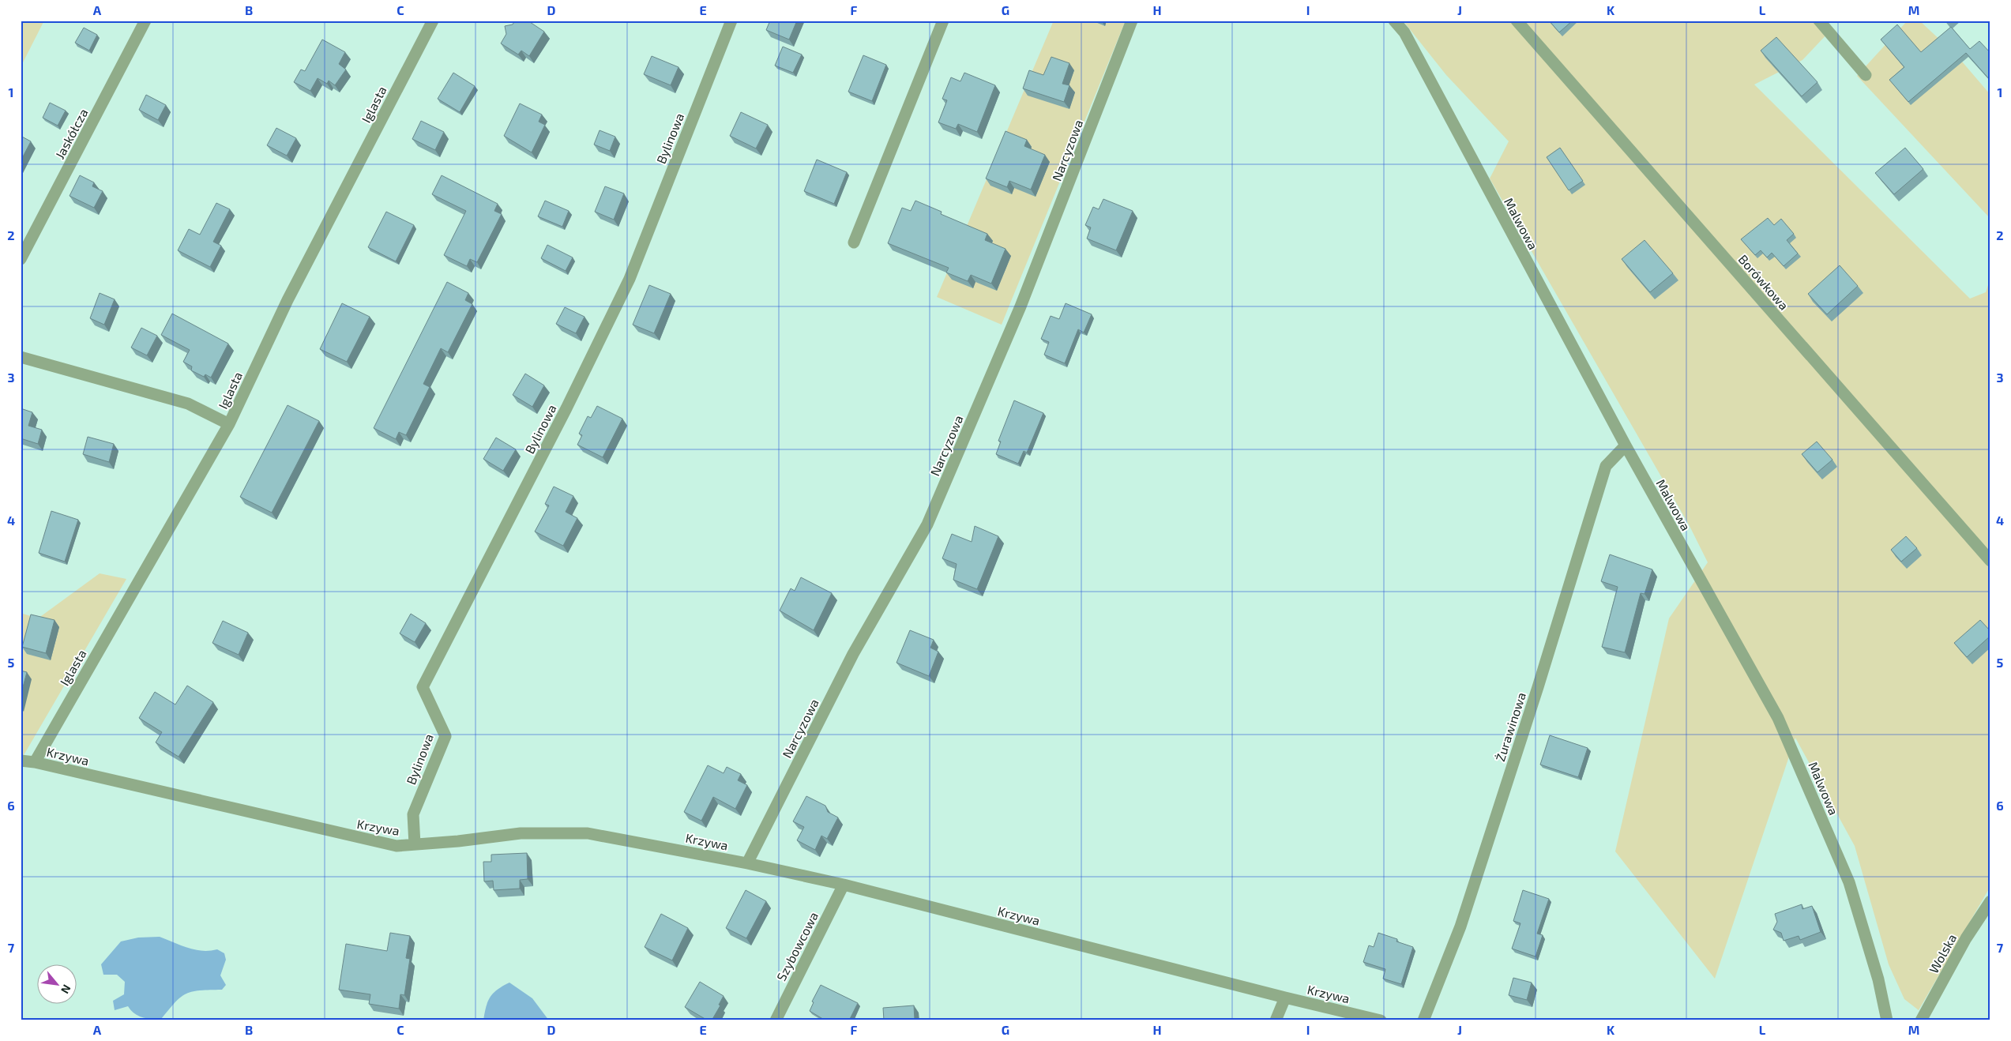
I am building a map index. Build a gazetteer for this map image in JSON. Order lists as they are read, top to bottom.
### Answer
{
  "streets": {
    "street": [
      "Iglasta",
      "Jaskółcza",
      "Bylinowa",
      "Narcyzowa",
      "Malwowa",
      "Borówkowa",
      "Żurawinowa",
      "Krzywa",
      "Szybowcowa",
      "Wolska"
    ]
  },
  "crossings": [
    ["Iglasta", "Krzywa"],
    ["Bylinowa", "Krzywa"],
    ["Narcyzowa", "Krzywa"],
    ["Malwowa", "Żurawinowa"],
    ["Krzywa", "Szybowcowa"]
  ],
  "north": "bottom right",
  "grid": {
    "columns": [
      "A",
      "B",
      "C",
      "D",
      "E",
      "F",
      "G",
      "H",
      "I",
      "J",
      "K",
      "L",
      "M"
    ],
    "rows": [
      "1",
      "2",
      "3",
      "4",
      "5",
      "6",
      "7"
    ]
  }
}
